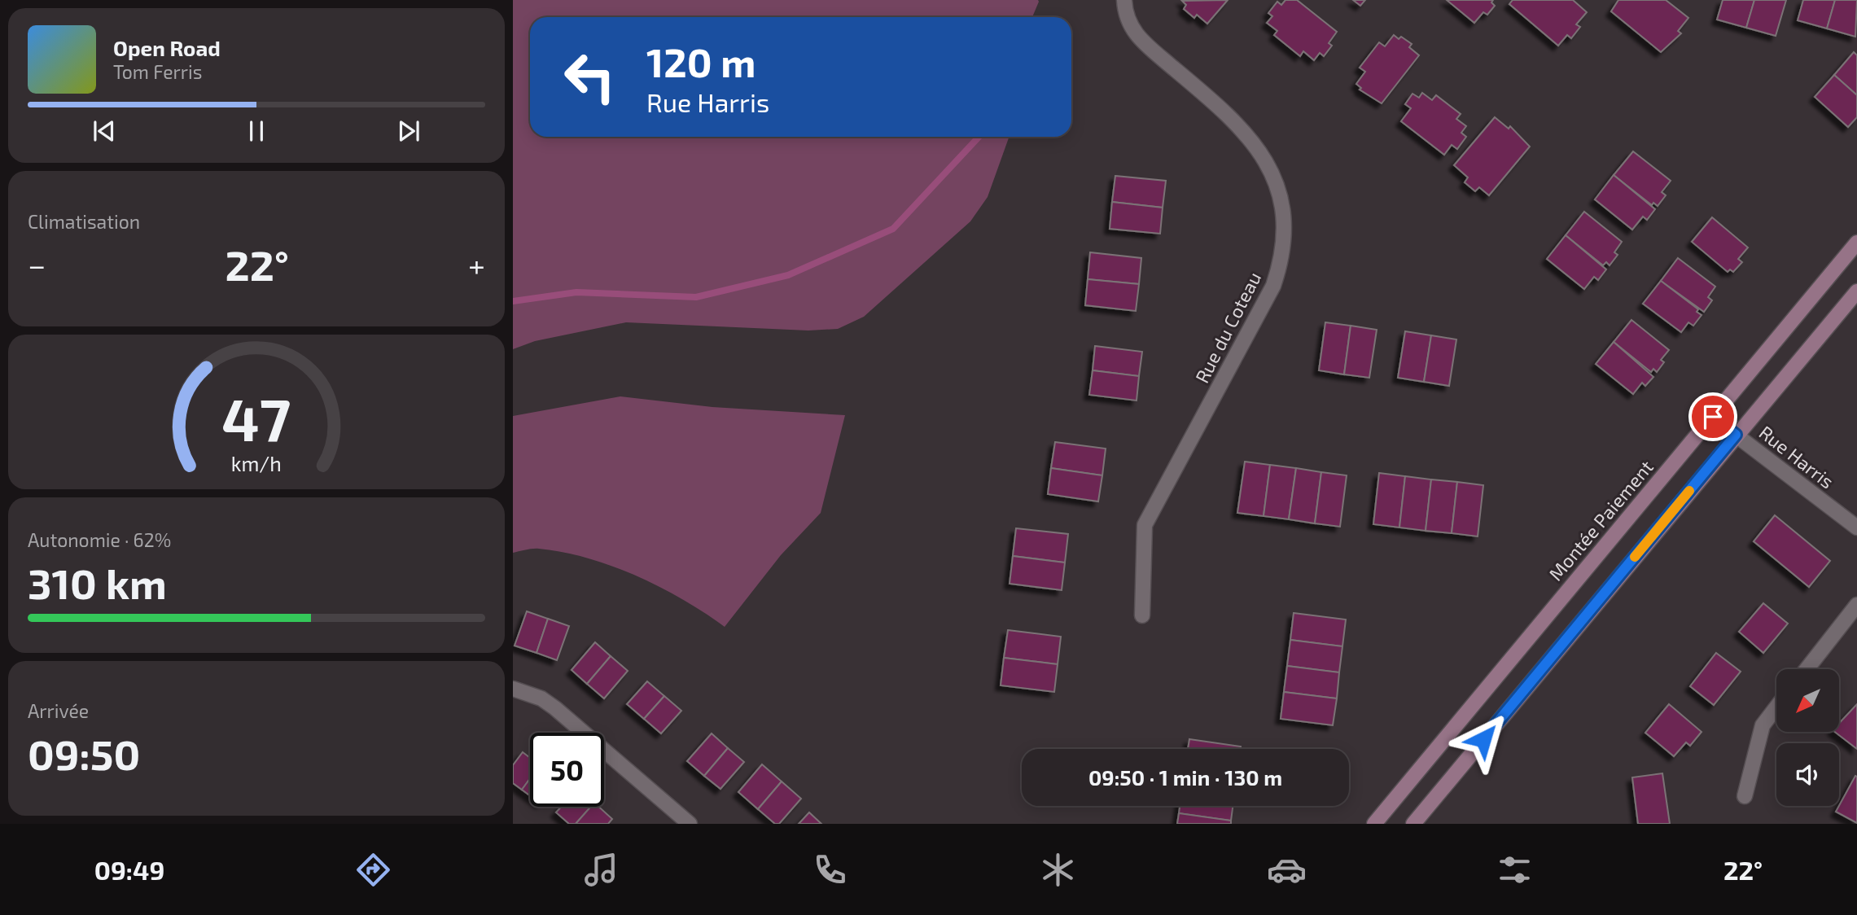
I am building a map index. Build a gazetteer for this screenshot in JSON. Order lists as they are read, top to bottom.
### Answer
{
  "streets": {
    "main road": ["Montée Paiement"],
    "street": ["Rue du Coteau", "Rue Harris"]
  },
  "crossings": [
    ["Rue Harris", "Montée Paiement"]
  ],
  "north": "bottom left",
  "page": {
    "turn": ["120 m", "Rue Harris"],
    "song": ["Open Road", "Tom Ferris"],
    "tile": [
      "Climatisation",
      ["Autonomie · 62%", "310 km"],
      ["Arrivée", "09:50"]
    ],
    "heat": ["−", "22°", "+"],
    "limit": "50",
    "trip": "09:50 · 1 min · 130 m",
    "tabs": ["09:49", "22°"],
    "gauge": ["47", "km/h"]
  }
}
